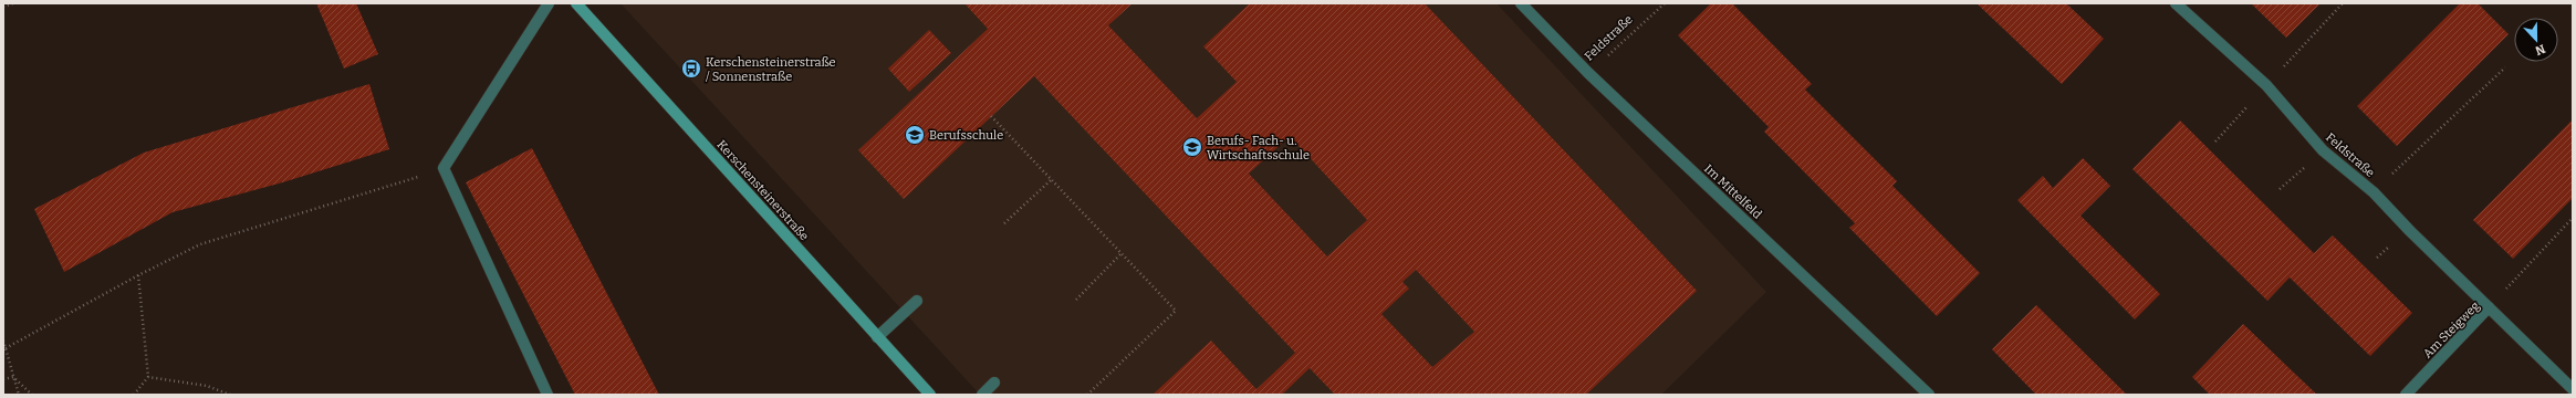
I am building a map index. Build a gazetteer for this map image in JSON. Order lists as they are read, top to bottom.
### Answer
{
  "streets": {
    "street": [
      "Feldstraße",
      "Kerschensteinerstraße",
      "Im Mittelfeld",
      "Am Steigweg"
    ]
  },
  "crossings": [
    ["Feldstraße", "Im Mittelfeld"],
    ["Feldstraße", "Am Steigweg"]
  ],
  "places": {
    "bus stop": ["Kerschensteinerstraße / Sonnenstraße"],
    "school or university": ["Berufsschule", "Berufs- Fach- u. Wirtschaftsschule"]
  },
  "north": "bottom"
}
